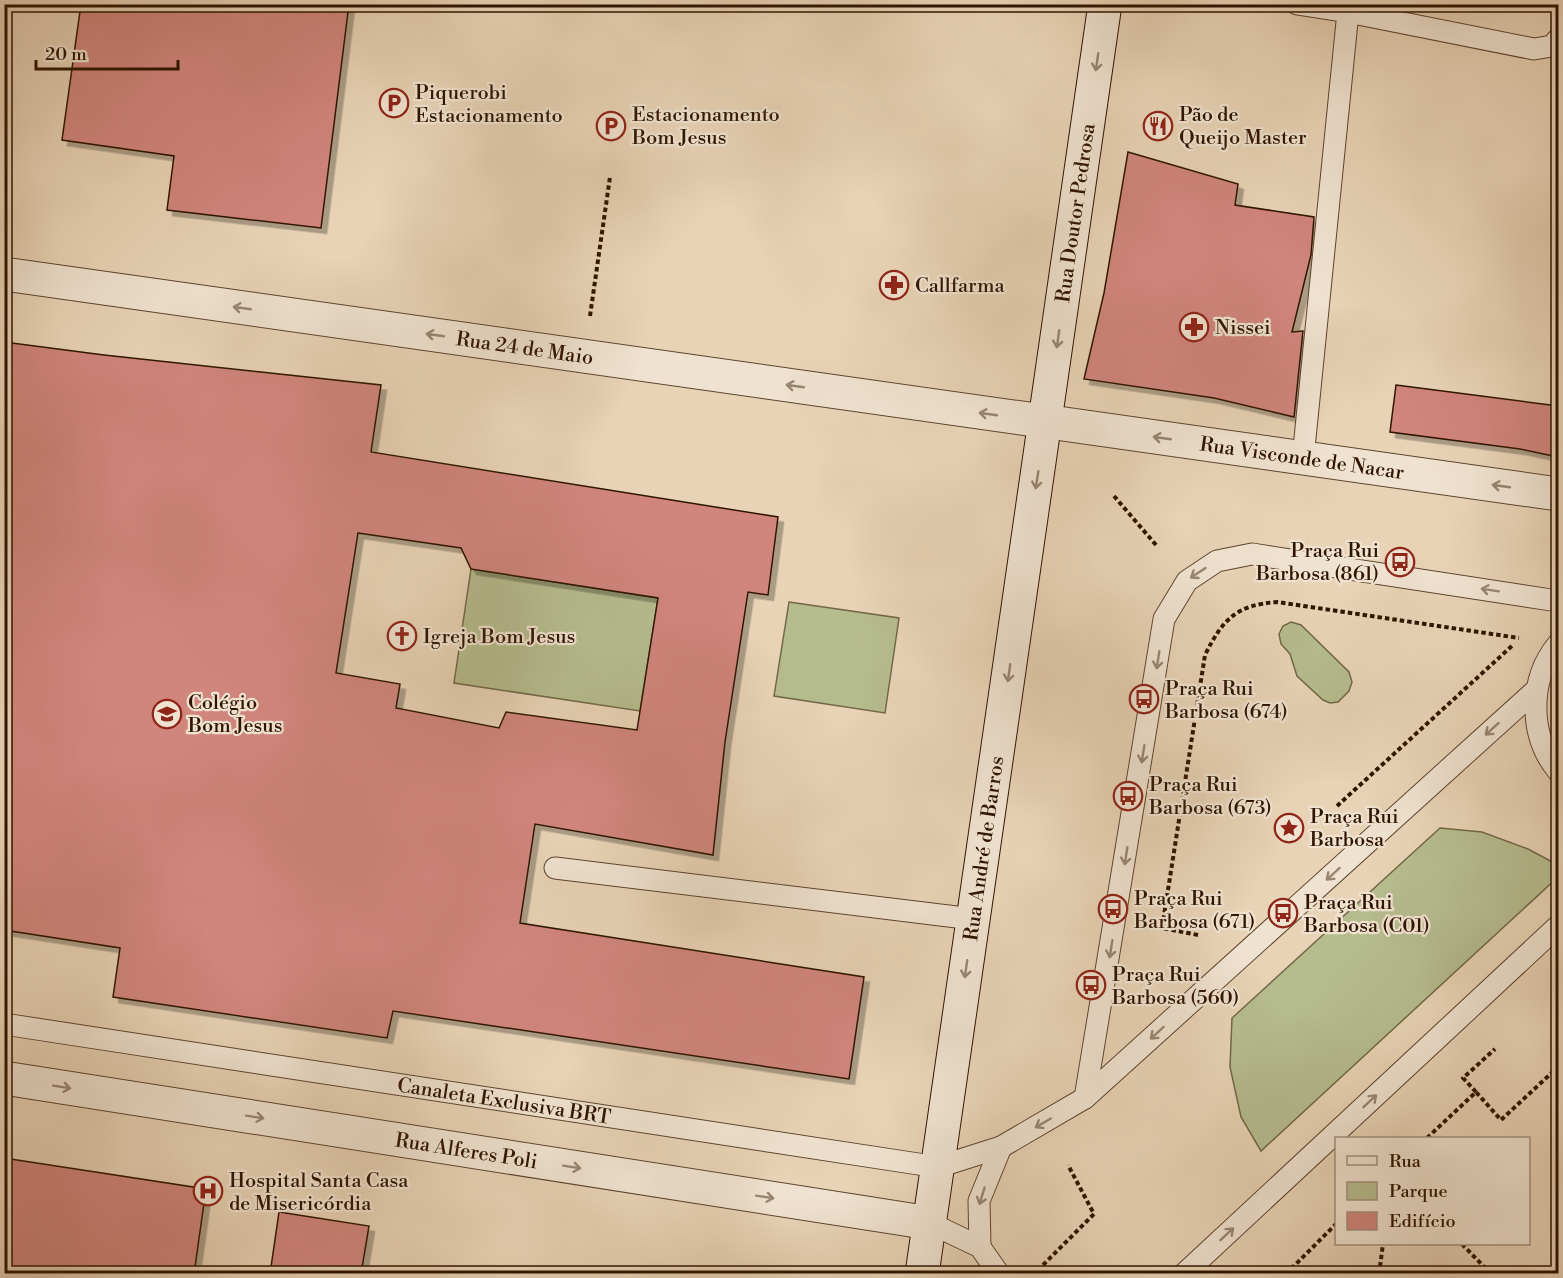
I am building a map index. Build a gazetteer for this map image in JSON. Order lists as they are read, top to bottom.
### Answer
{
  "streets": {
    "street": [
      "Rua Doutor Pedrosa",
      "Rua 24 de Maio",
      "Rua Visconde de Nacar",
      "Rua André de Barros",
      "Rua Alferes Poli"
    ],
    "lane": ["Canaleta Exclusiva BRT"]
  },
  "crossings": [
    ["Rua Doutor Pedrosa", "Rua 24 de Maio"],
    ["Rua Doutor Pedrosa", "Rua Visconde de Nacar"],
    ["Rua Doutor Pedrosa", "Rua André de Barros"],
    ["Rua 24 de Maio", "Rua Visconde de Nacar"],
    ["Rua 24 de Maio", "Rua André de Barros"],
    ["Rua Visconde de Nacar", "Rua André de Barros"],
    ["Rua André de Barros", "Canaleta Exclusiva BRT"],
    ["Rua André de Barros", "Rua Alferes Poli"]
  ],
  "one_way": [
    "Rua Doutor Pedrosa",
    "Rua 24 de Maio",
    "Rua Visconde de Nacar",
    "Rua André de Barros",
    "Canaleta Exclusiva BRT",
    "Rua Alferes Poli"
  ],
  "places": {
    "parking": ["Piquerobi Estacionamento", "Estacionamento Bom Jesus"],
    "restaurant": ["Pão de Queijo Master"],
    "pharmacy": ["Callfarma", "Nissei"],
    "bus stop": [
      "Praça Rui Barbosa (861)",
      "Praça Rui Barbosa (674)",
      "Praça Rui Barbosa (673)",
      "Praça Rui Barbosa (671)",
      "Praça Rui Barbosa (C01)",
      "Praça Rui Barbosa (560)"
    ],
    "church": ["Igreja Bom Jesus"],
    "school or university": ["Colégio Bom Jesus"],
    "place": ["Praça Rui Barbosa"],
    "hospital": ["Hospital Santa Casa de Misericórdia"]
  },
  "legend": ["Rua", "Parque", "Edifício"],
  "scale_bar": "20 m"
}
